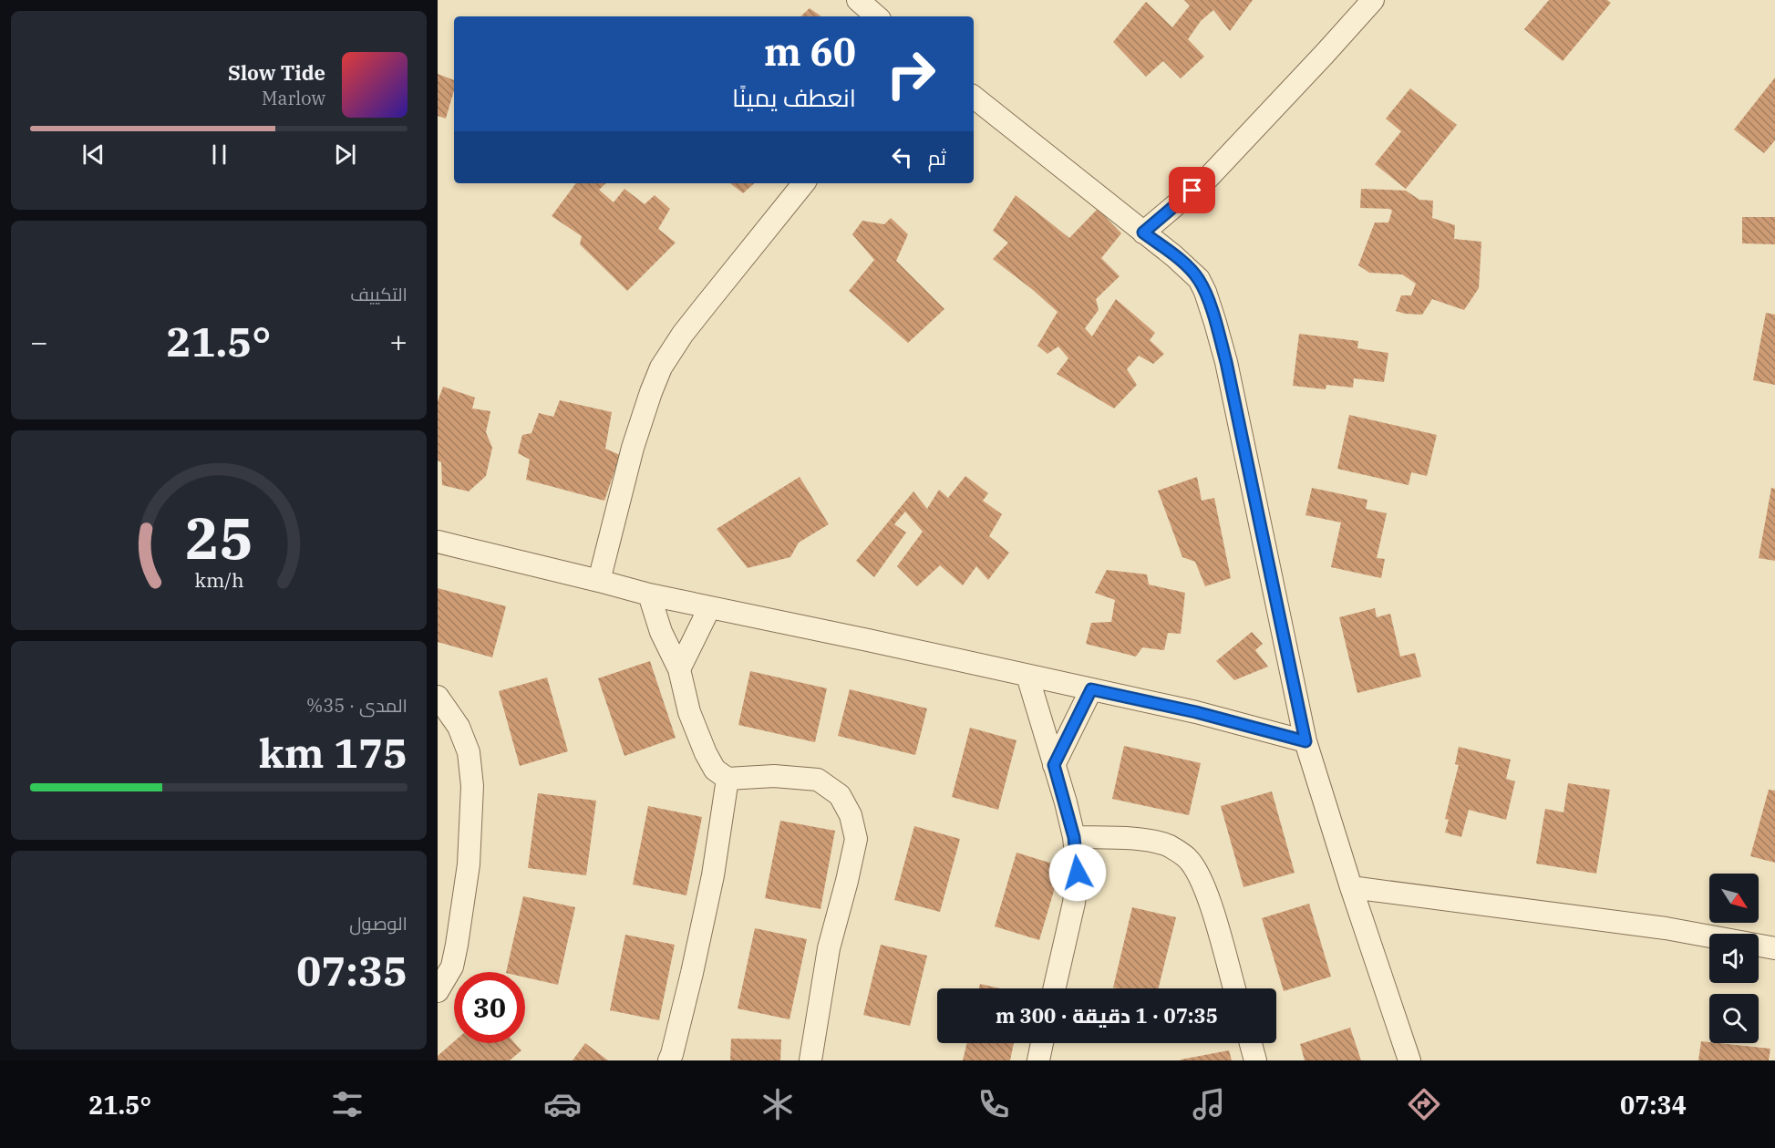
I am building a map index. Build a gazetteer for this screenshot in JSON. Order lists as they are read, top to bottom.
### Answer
{
  "north": "bottom right",
  "page": {
    "turn": ["60 m", "انعطف يمينًا"],
    "song": ["Slow Tide", "Marlow"],
    "then": "ثم",
    "tile": [
      "التكييف",
      ["المدى · 35%", "175 km"],
      ["الوصول", "07:35"]
    ],
    "heat": ["−", "21.5°", "+"],
    "limit": "30",
    "trip": "07:35 · 1 دقيقة · 300 m",
    "tabs": ["07:34", "21.5°"],
    "gauge": ["25", "km/h"]
  }
}
